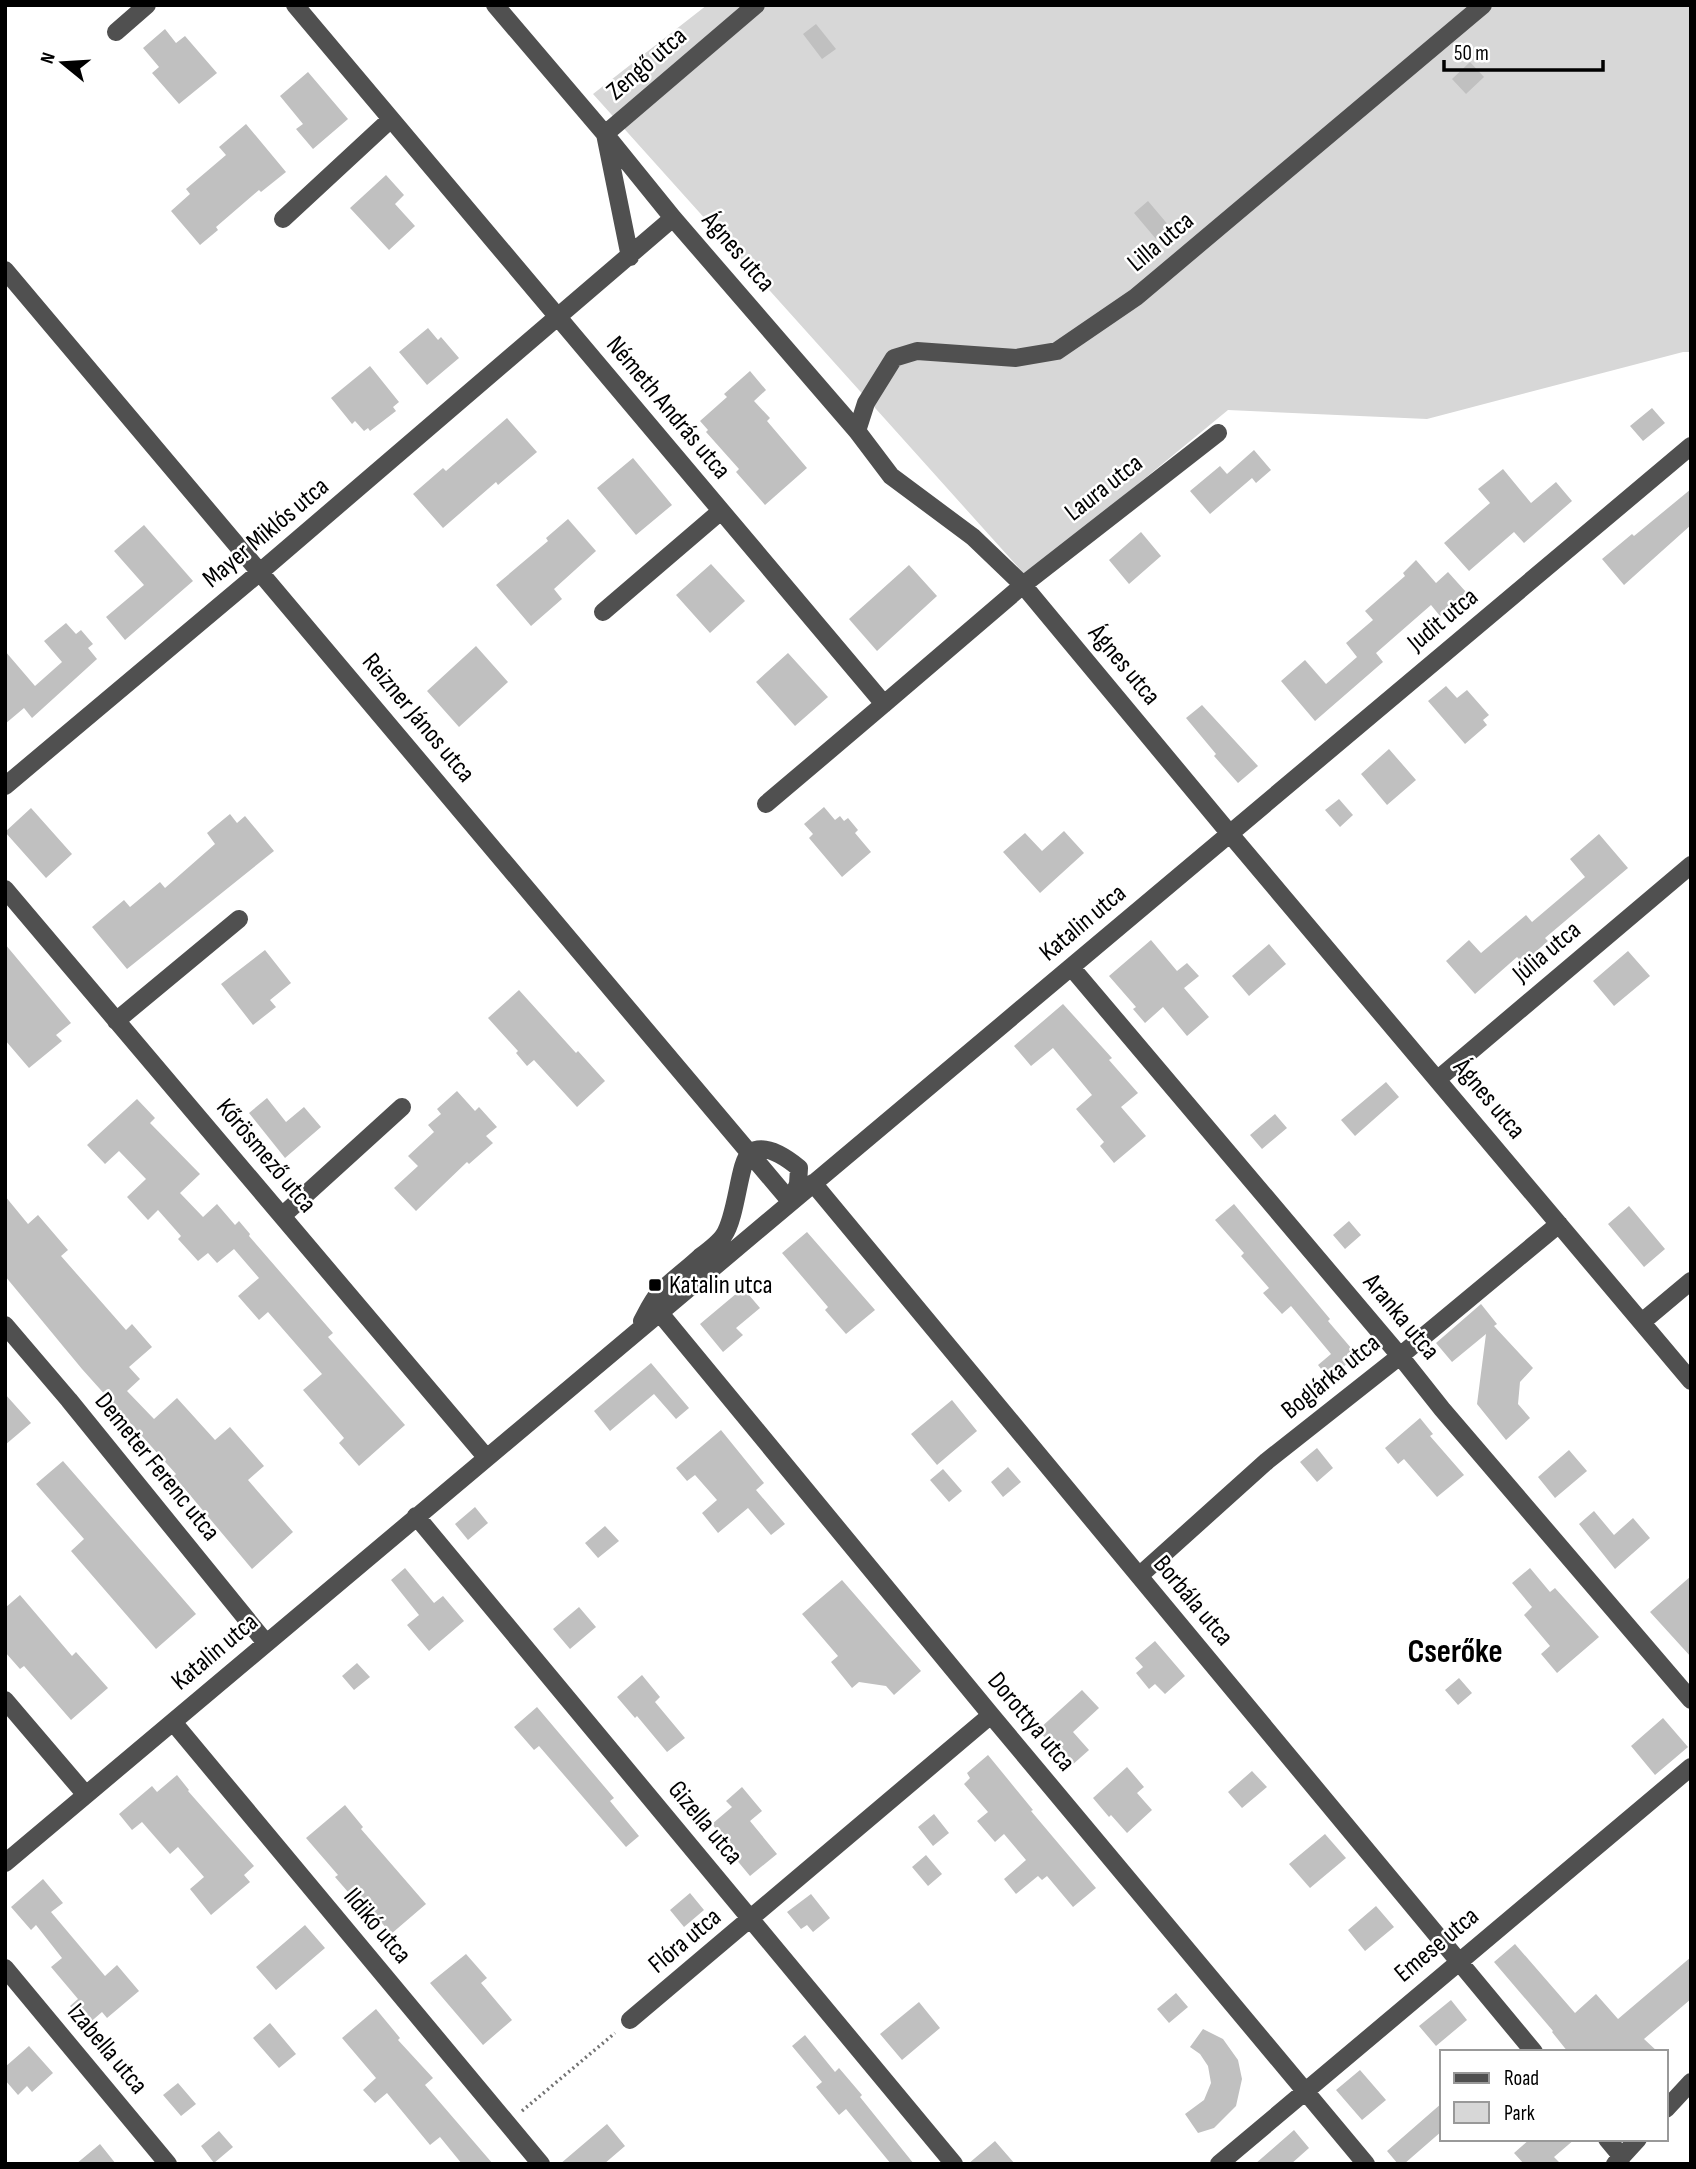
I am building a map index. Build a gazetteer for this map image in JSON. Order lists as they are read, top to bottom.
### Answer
{
  "streets": {
    "street": [
      "Zengő utca",
      "Lilla utca",
      "Ágnes utca",
      "Németh András utca",
      "Laura utca",
      "Mayer Miklós utca",
      "Judit utca",
      "Reizner János utca",
      "Katalin utca",
      "Júlia utca",
      "Kőrösmező utca",
      "Aranka utca",
      "Boglárka utca",
      "Demeter Ferenc utca",
      "Borbála utca",
      "Dorottya utca",
      "Gizella utca",
      "Ildikó utca",
      "Flóra utca",
      "Emese utca",
      "Izabella utca"
    ]
  },
  "crossings": [
    ["Zengő utca", "Ágnes utca"],
    ["Lilla utca", "Ágnes utca"],
    ["Ágnes utca", "Laura utca"],
    ["Ágnes utca", "Mayer Miklós utca"],
    ["Ágnes utca", "Judit utca"],
    ["Ágnes utca", "Katalin utca"],
    ["Ágnes utca", "Júlia utca"],
    ["Ágnes utca", "Boglárka utca"],
    ["Németh András utca", "Mayer Miklós utca"],
    ["Mayer Miklós utca", "Reizner János utca"],
    ["Judit utca", "Katalin utca"],
    ["Reizner János utca", "Katalin utca"],
    ["Katalin utca", "Kőrösmező utca"],
    ["Katalin utca", "Aranka utca"],
    ["Katalin utca", "Demeter Ferenc utca"],
    ["Katalin utca", "Borbála utca"],
    ["Katalin utca", "Dorottya utca"],
    ["Katalin utca", "Gizella utca"],
    ["Katalin utca", "Ildikó utca"],
    ["Aranka utca", "Boglárka utca"],
    ["Boglárka utca", "Borbála utca"],
    ["Borbála utca", "Emese utca"],
    ["Dorottya utca", "Flóra utca"],
    ["Dorottya utca", "Emese utca"],
    ["Gizella utca", "Flóra utca"]
  ],
  "districts": ["Cserőke"],
  "places": {
    "transit": ["Katalin utca"]
  },
  "legend": ["Road", "Park"],
  "scale_bar": "50 m",
  "north": "left"
}
